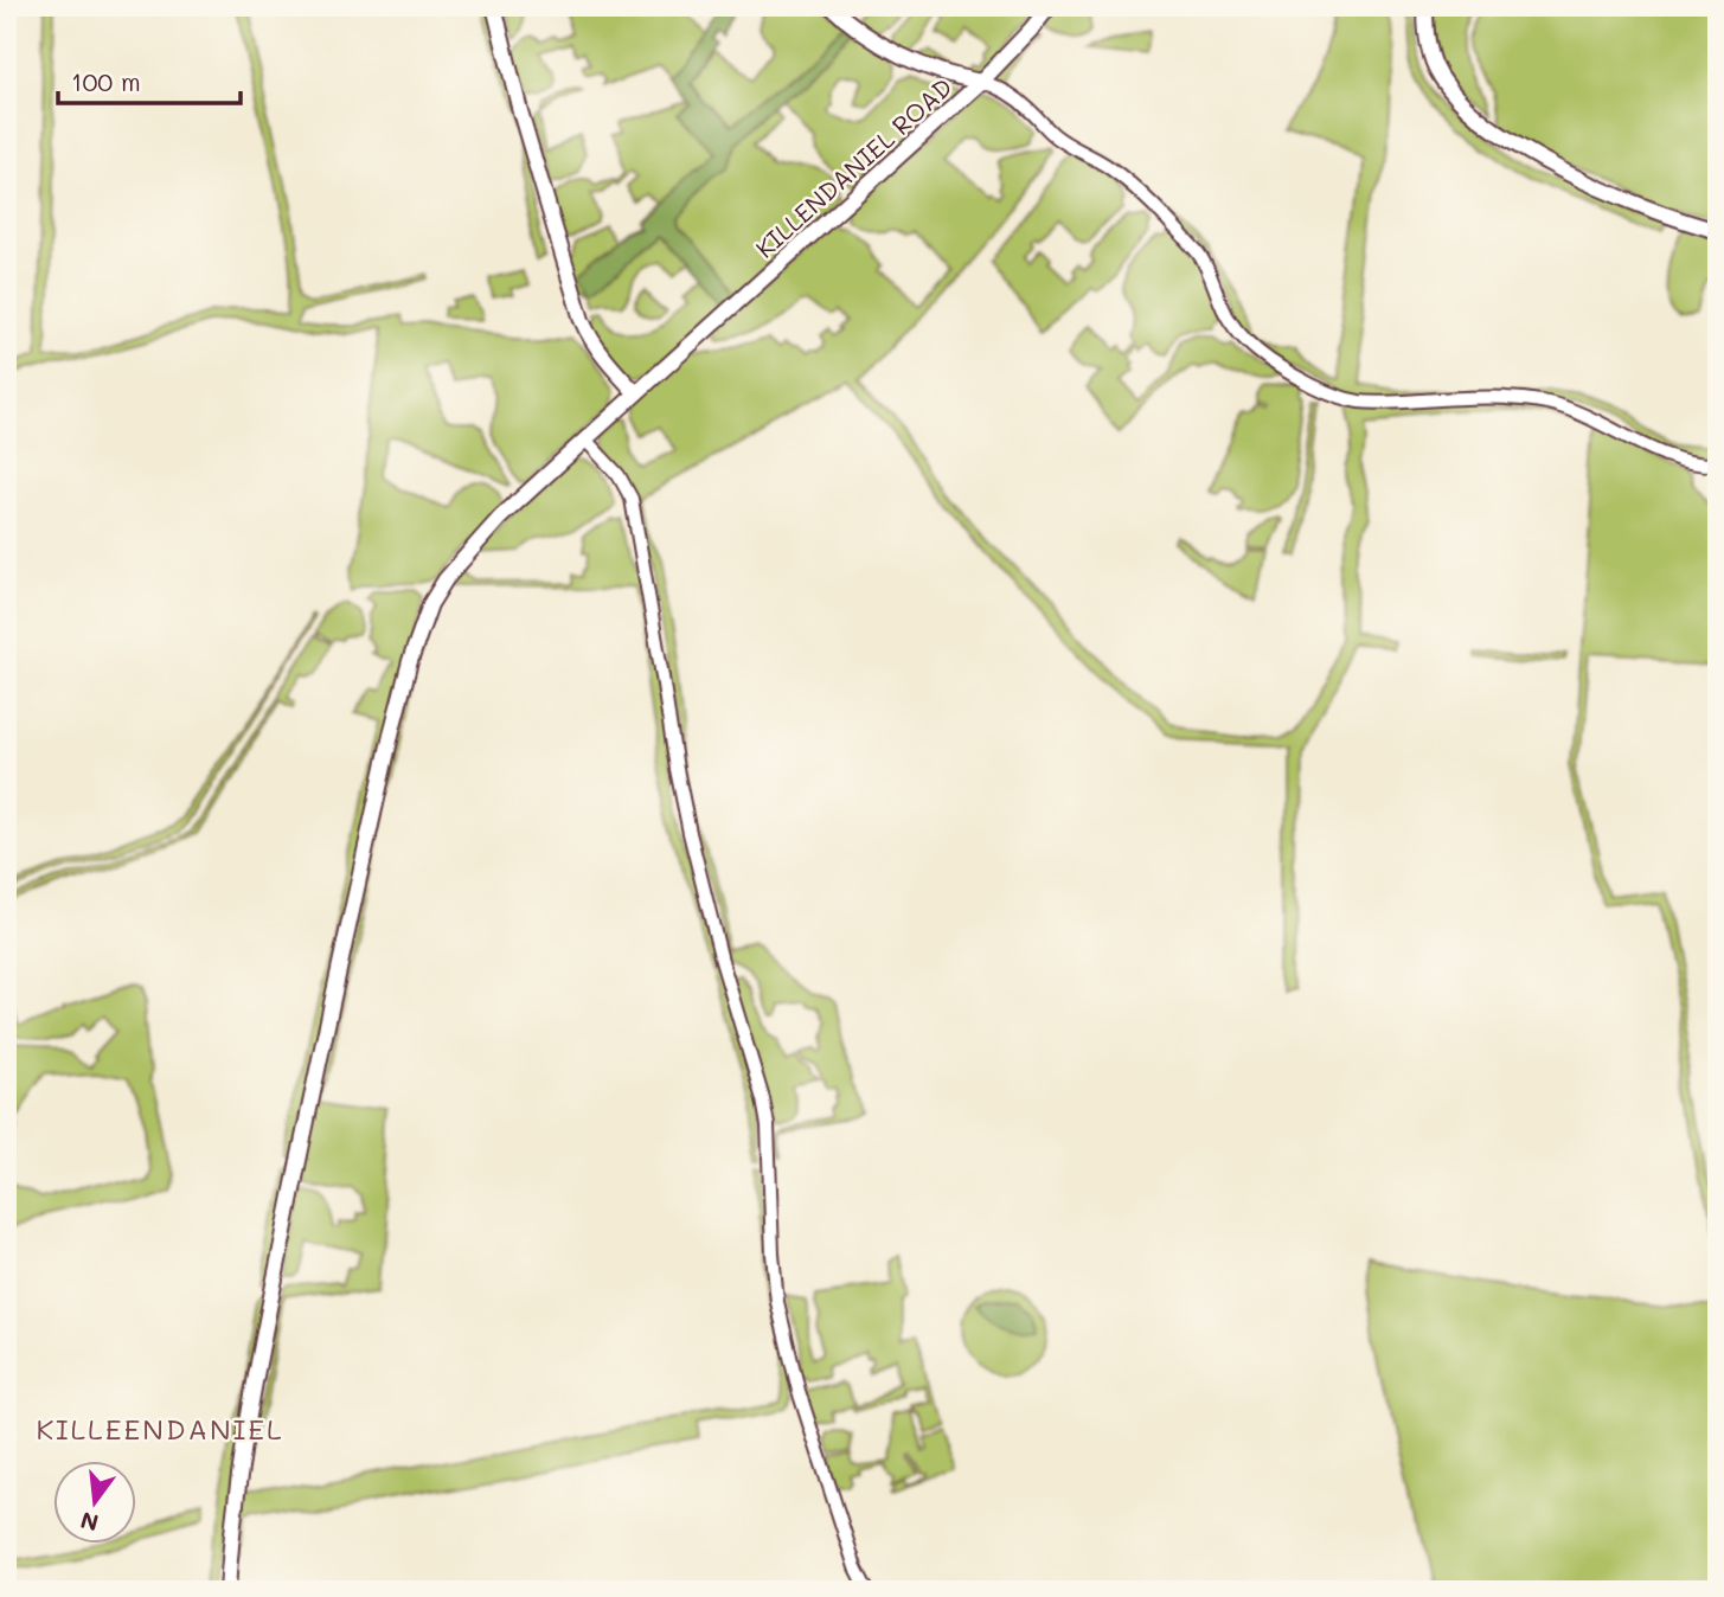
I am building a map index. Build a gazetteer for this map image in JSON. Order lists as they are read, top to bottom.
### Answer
{
  "streets": {
    "street": ["KILLENDANIEL ROAD"]
  },
  "districts": ["KILLEENDANIEL"],
  "scale_bar": "100 m",
  "north": "bottom"
}
